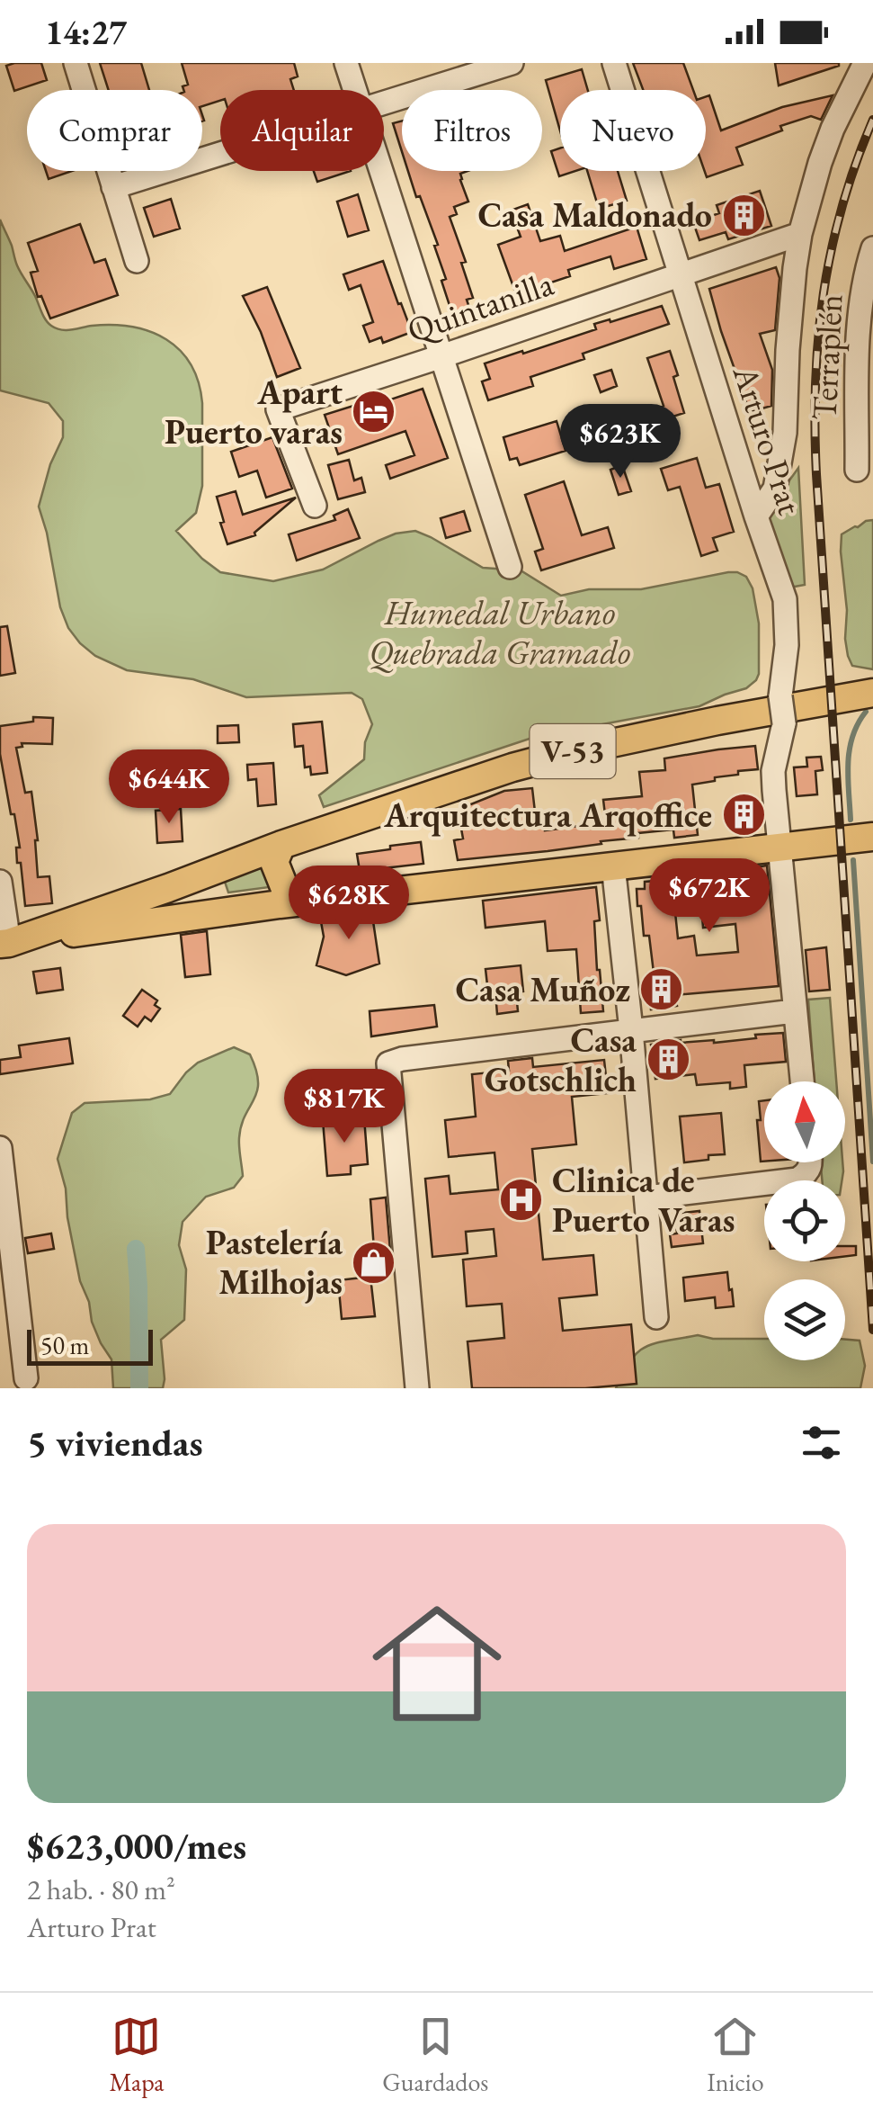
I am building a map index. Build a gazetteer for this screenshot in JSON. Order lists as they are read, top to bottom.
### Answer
{
  "streets": {
    "main road": ["V-53"],
    "street": ["Quintanilla", "Terraplén", "Arturo Prat"]
  },
  "crossings": [
    ["Quintanilla", "Arturo Prat"]
  ],
  "parks": ["Humedal Urbano Quebrada Gramado"],
  "places": {
    "building": [
      "Casa Maldonado",
      "Arquitectura Arqoffice",
      "Casa Muñoz",
      "Casa Gotschlich"
    ],
    "hotel": ["Apart Puerto varas"],
    "hospital": ["Clinica de Puerto Varas"],
    "shop": ["Pastelería Milhojas"]
  },
  "scale_bar": "50 m",
  "north": "top",
  "page": {
    "status": "14:27",
    "chip": [
      "Comprar",
      "Alquilar",
      "Filtros",
      "Nuevo"
    ],
    "price": [
      "$623K",
      "$644K",
      "$672K",
      "$628K",
      "$817K"
    ],
    "scale": "50 m",
    "heading": "5 viviendas",
    "list": [
      {
        "name": "$623,000/mes",
        "note": "2 hab. · 80 m² · Arturo Prat"
      }
    ],
    "tabs": ["Mapa", "Guardados", "Inicio"]
  }
}
